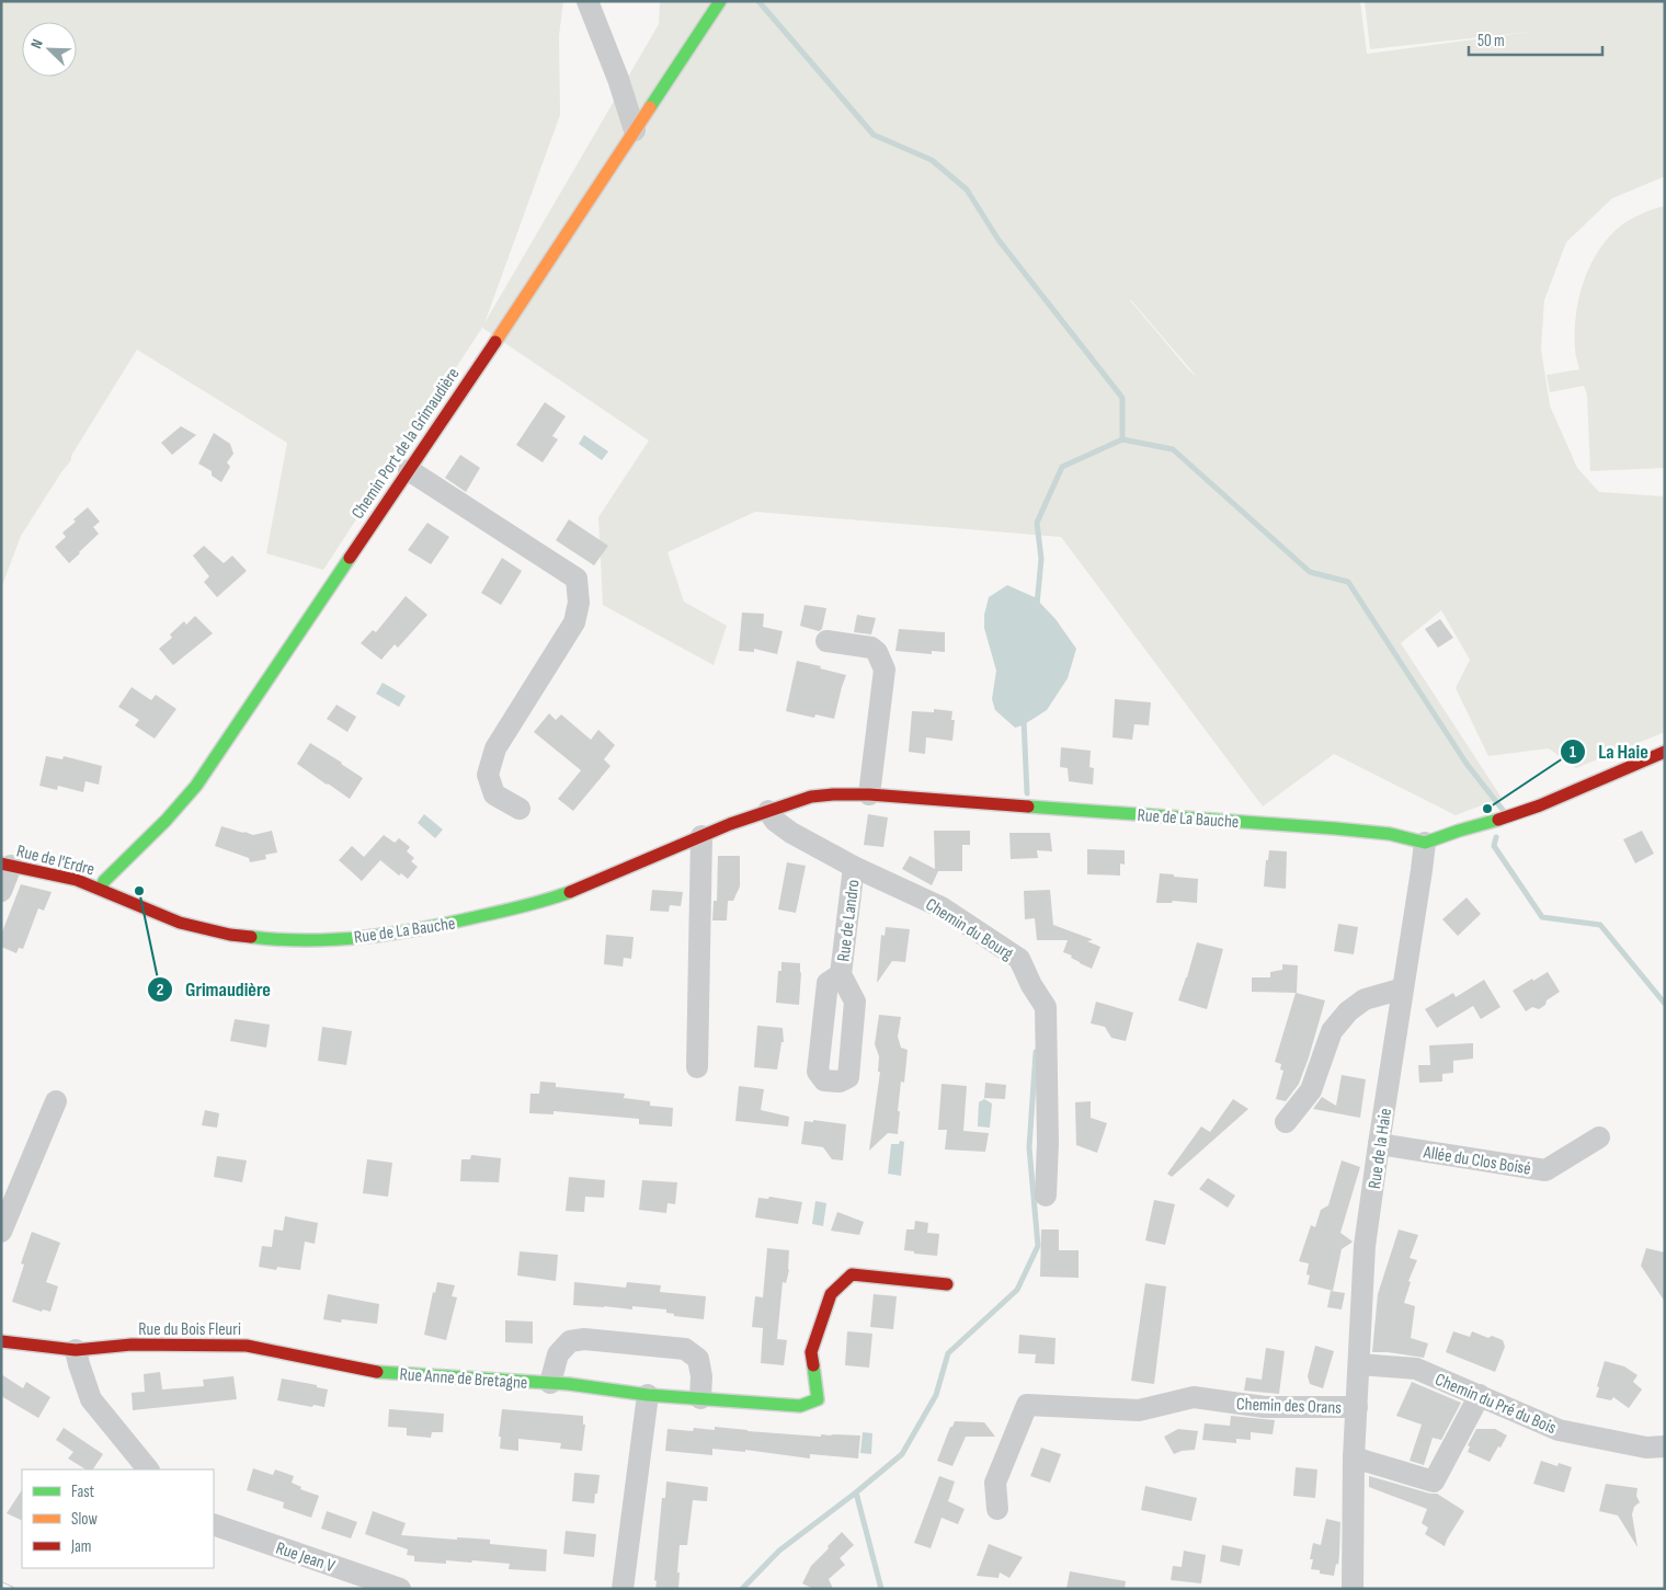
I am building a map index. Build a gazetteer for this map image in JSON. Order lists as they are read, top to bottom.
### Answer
{
  "streets": {
    "street": [
      "Chemin Port de la Grimaudière",
      "Rue de La Bauche",
      "Rue de l'Erdre",
      "Rue de Landro",
      "Chemin du Bourg",
      "Rue de la Haie",
      "Allée du Clos Boisé",
      "Rue du Bois Fleuri",
      "Rue Anne de Bretagne",
      "Chemin du Pré du Bois",
      "Chemin des Orans",
      "Rue Jean V"
    ]
  },
  "crossings": [
    ["Chemin Port de la Grimaudière", "Rue de La Bauche"],
    ["Chemin Port de la Grimaudière", "Rue de l'Erdre"],
    ["Rue de La Bauche", "Rue de l'Erdre"],
    ["Rue de La Bauche", "Chemin du Bourg"],
    ["Rue de La Bauche", "Rue de la Haie"],
    ["Rue de Landro", "Chemin du Bourg"],
    ["Rue de la Haie", "Allée du Clos Boisé"],
    ["Rue de la Haie", "Chemin du Pré du Bois"],
    ["Rue de la Haie", "Chemin des Orans"],
    ["Rue du Bois Fleuri", "Rue Anne de Bretagne"]
  ],
  "places": ["La Haie", "Grimaudière"],
  "legend": ["Fast", "Slow", "Jam"],
  "scale_bar": "50 m",
  "north": "top left"
}
